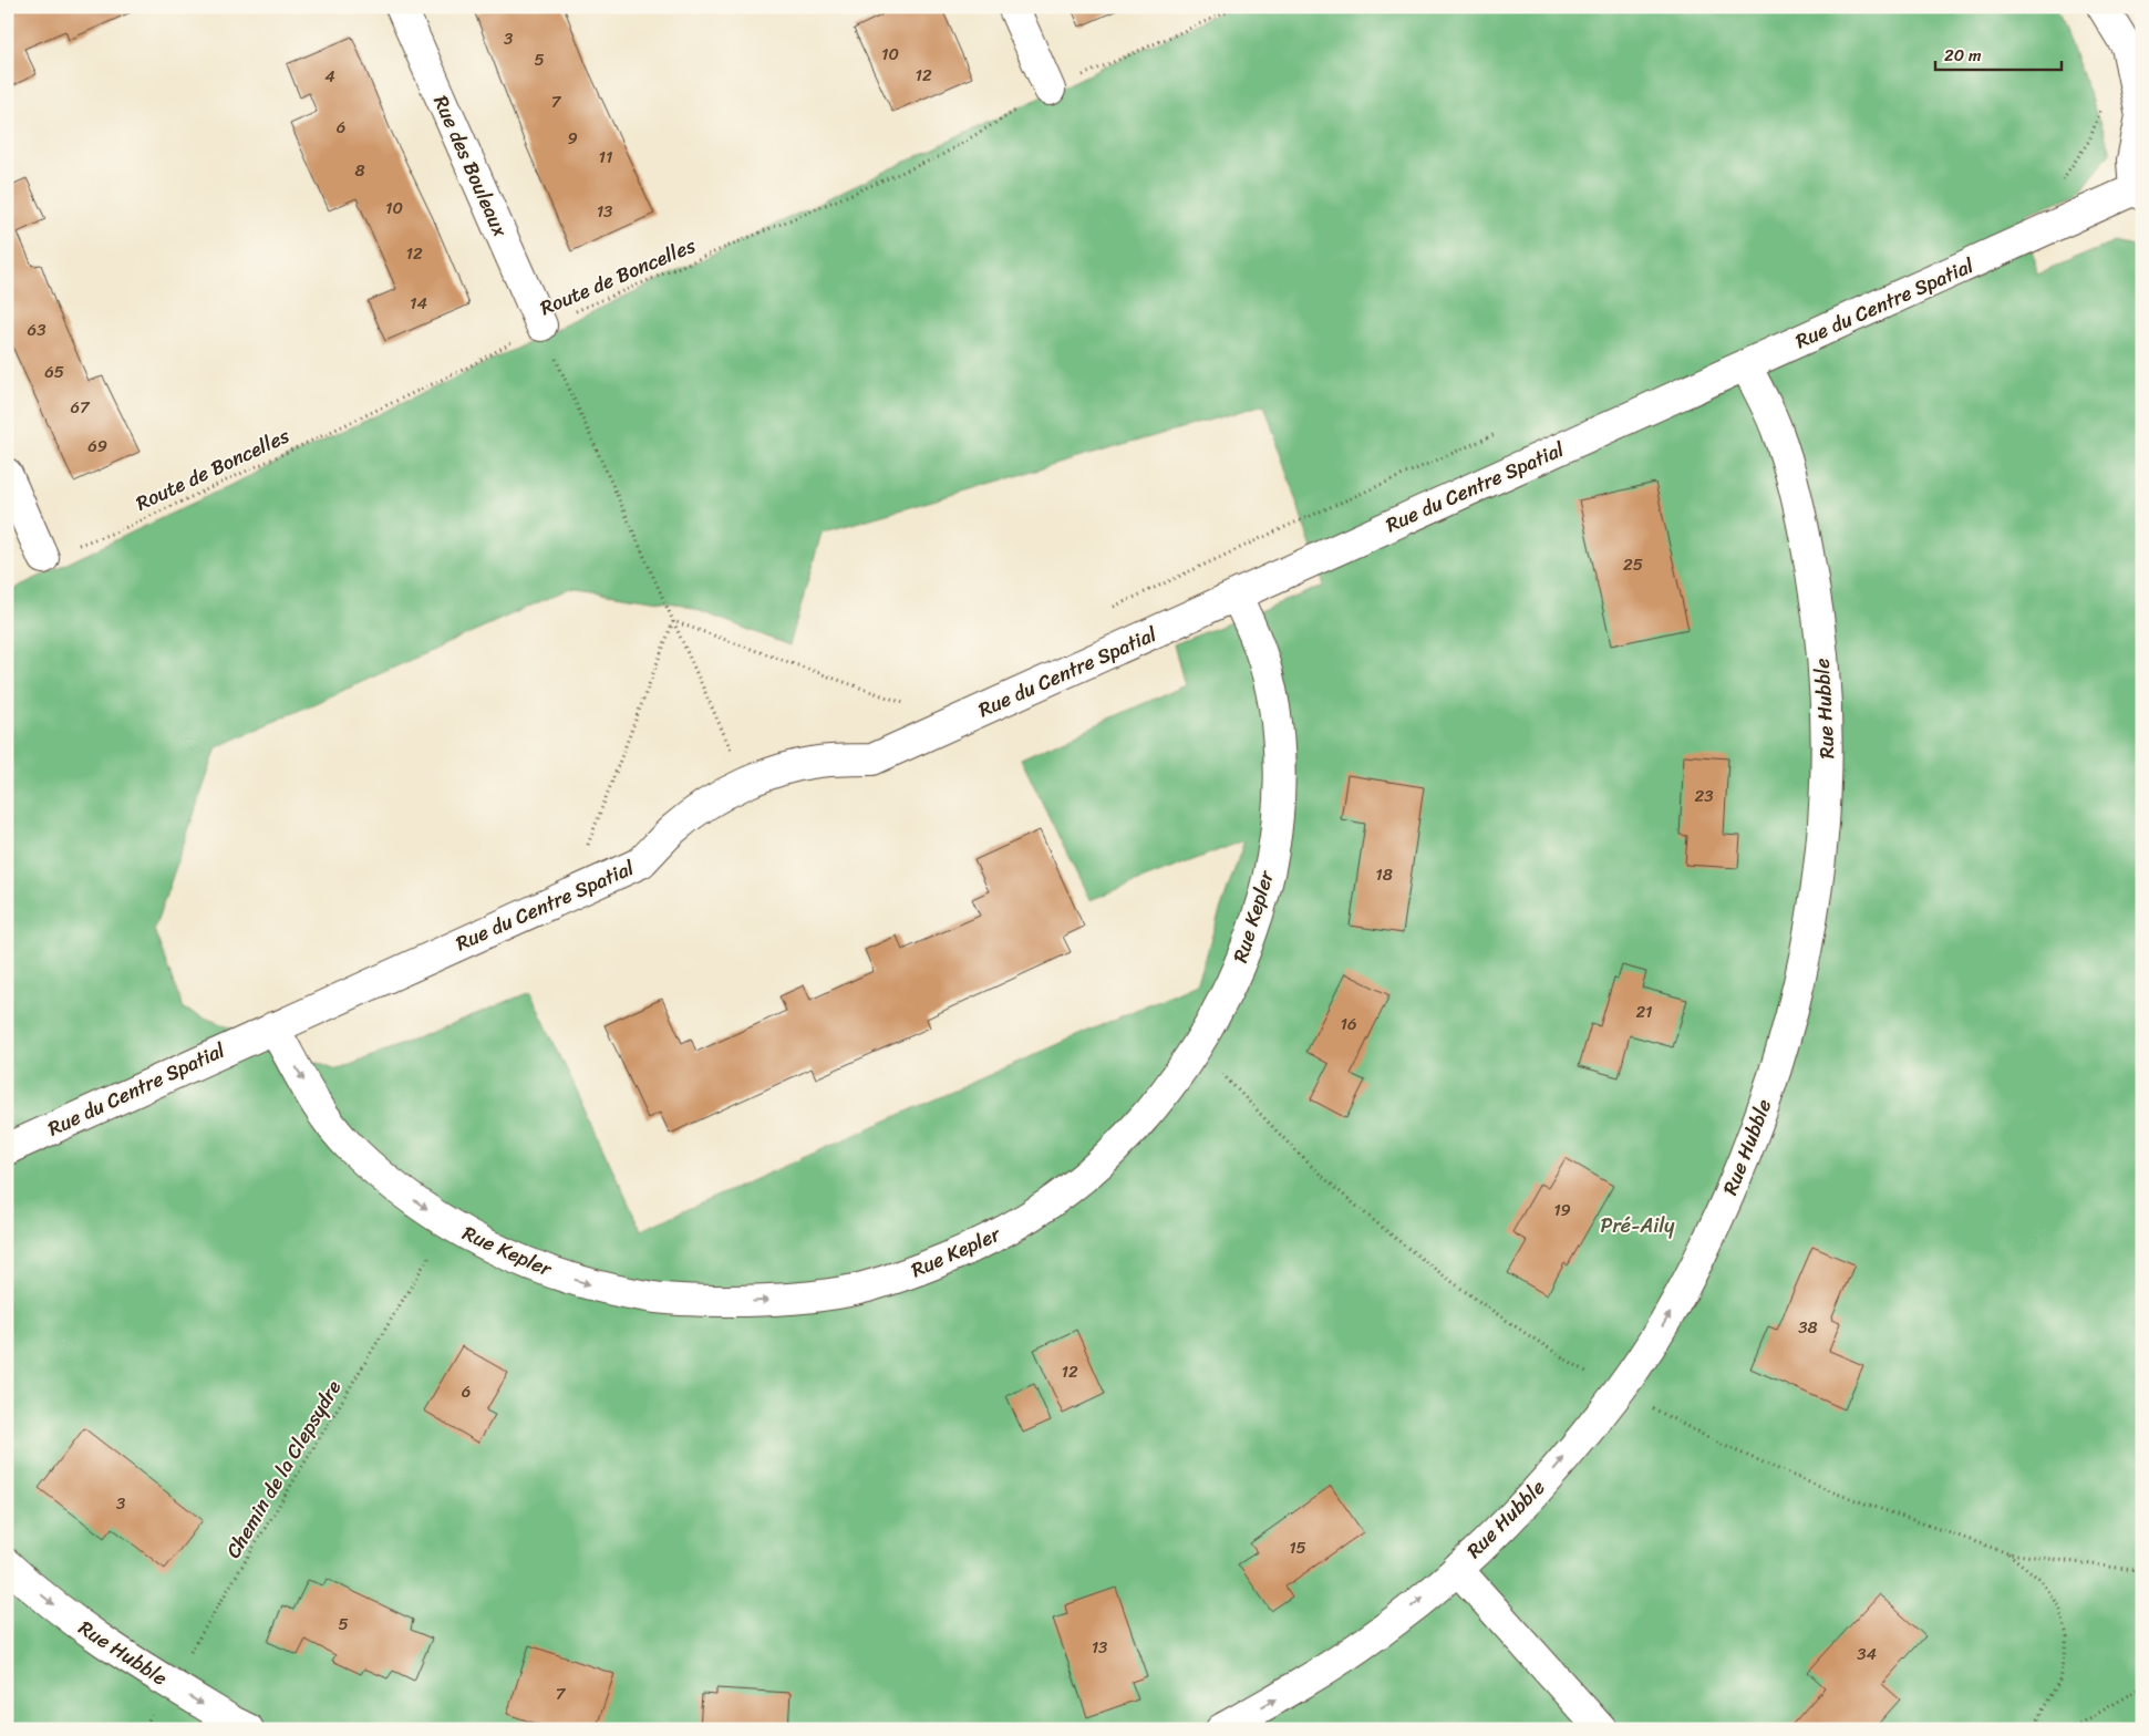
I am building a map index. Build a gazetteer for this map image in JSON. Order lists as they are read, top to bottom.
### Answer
{
  "streets": {
    "street": [
      "Rue des Bouleaux",
      "Rue du Centre Spatial",
      "Rue Hubble",
      "Rue Kepler"
    ],
    "path": ["Route de Boncelles", "Chemin de la Clepsydre"]
  },
  "crossings": [
    ["Rue des Bouleaux", "Route de Boncelles"],
    ["Rue du Centre Spatial", "Rue Hubble"],
    ["Rue du Centre Spatial", "Rue Kepler"],
    ["Rue Hubble", "Chemin de la Clepsydre"],
    ["Rue Kepler", "Chemin de la Clepsydre"]
  ],
  "parks": ["Pré-Aily"],
  "house_numbers": [
    "3",
    "10",
    "5",
    "12",
    "4",
    "7",
    "6",
    "9",
    "11",
    "8",
    "10",
    "13",
    "12",
    "14",
    "63",
    "65",
    "67",
    "69",
    "25",
    "23",
    "18",
    "21",
    "16",
    "19",
    "38",
    "12",
    "6",
    "3",
    "15",
    "5",
    "13",
    "34",
    "7"
  ],
  "scale_bar": "20 m"
}
